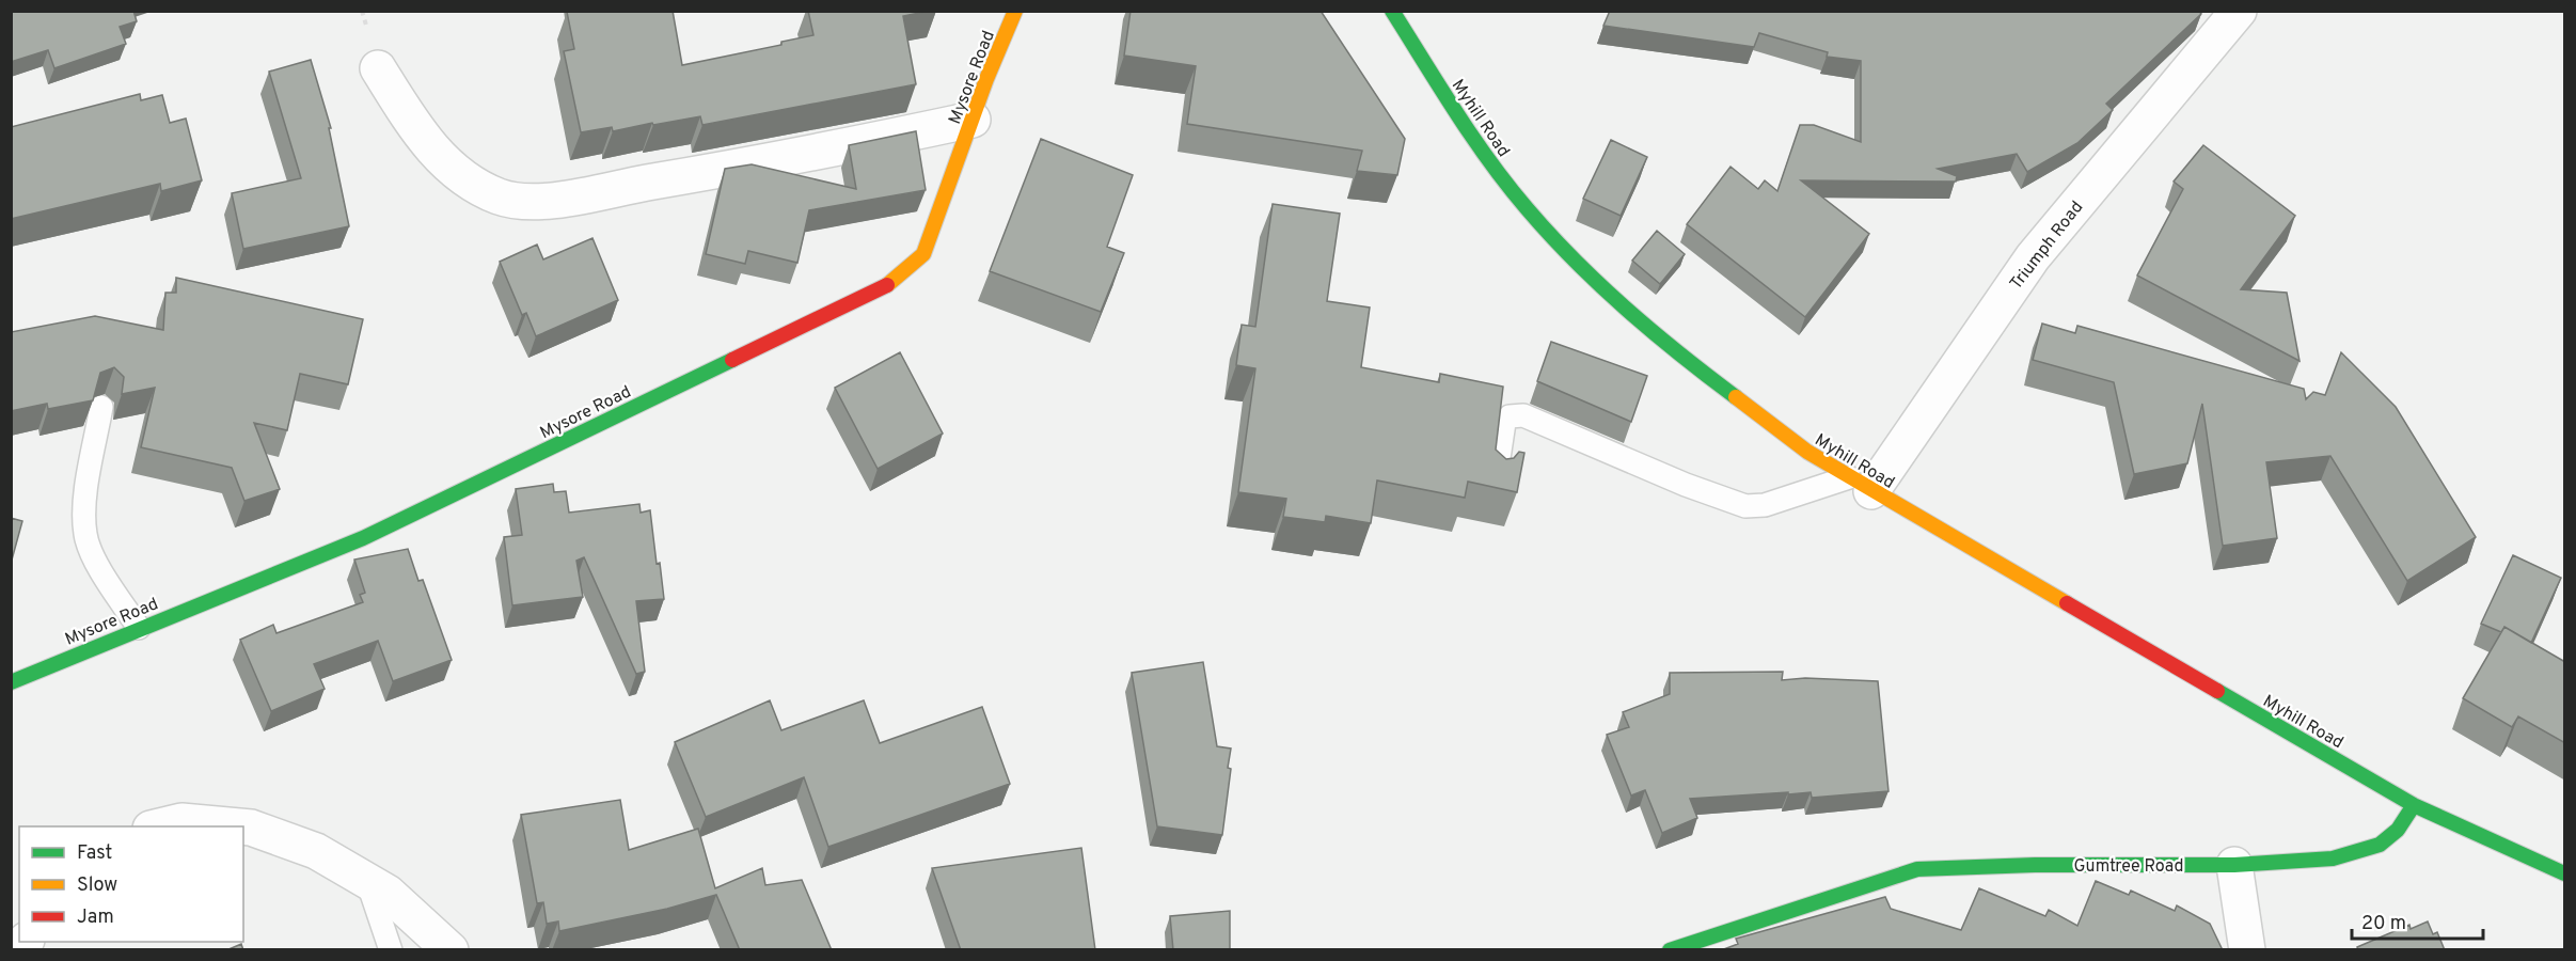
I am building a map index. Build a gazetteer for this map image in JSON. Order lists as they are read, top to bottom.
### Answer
{
  "streets": {
    "street": [
      "Mysore Road",
      "Myhill Road",
      "Triumph Road",
      "Gumtree Road"
    ]
  },
  "crossings": [
    ["Myhill Road", "Triumph Road"],
    ["Myhill Road", "Gumtree Road"]
  ],
  "legend": ["Fast", "Slow", "Jam"],
  "scale_bar": "20 m"
}
